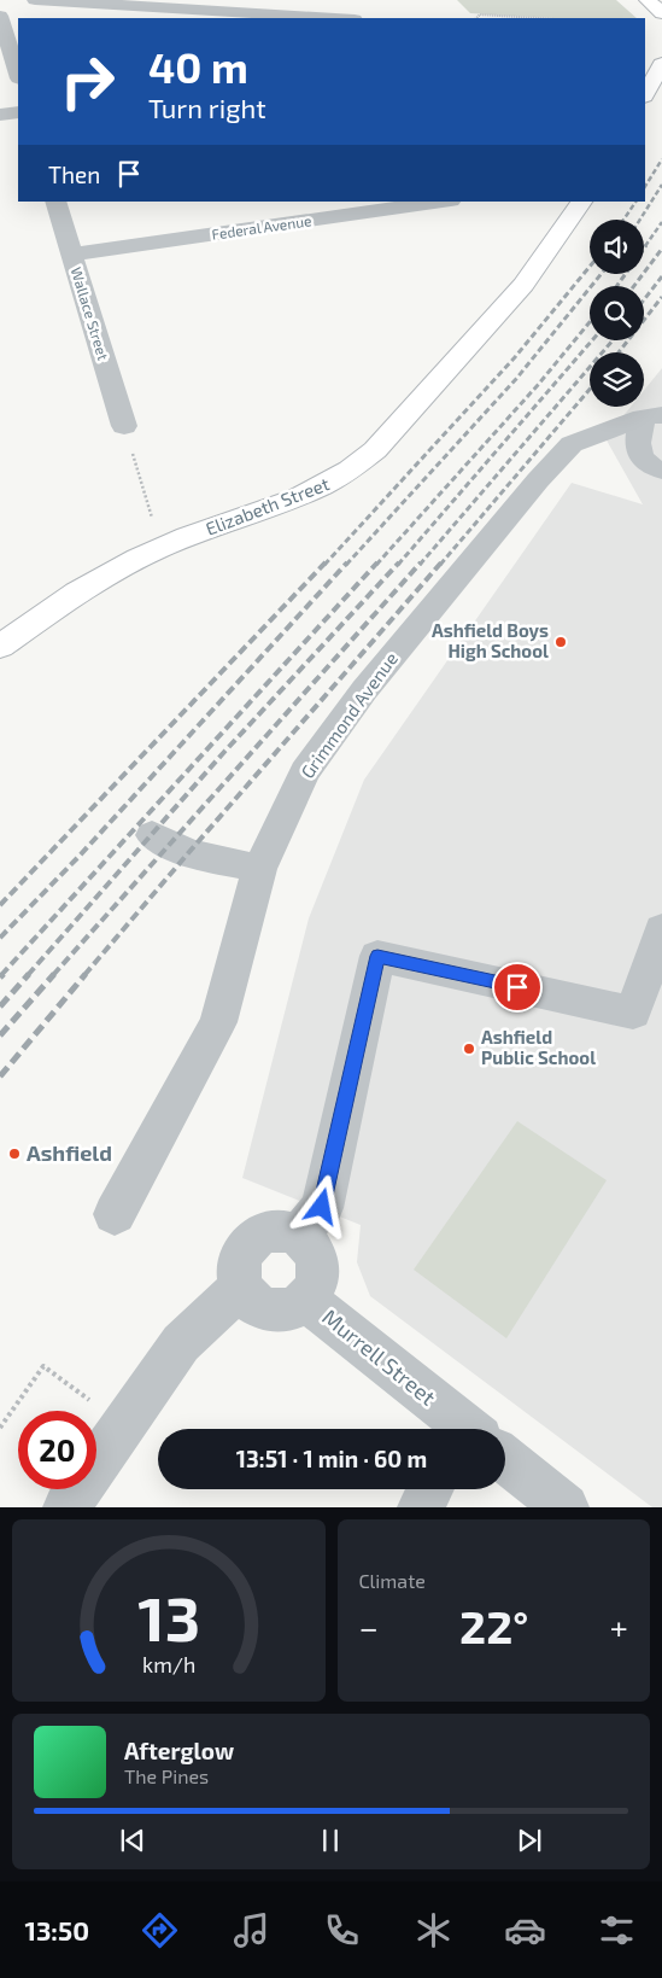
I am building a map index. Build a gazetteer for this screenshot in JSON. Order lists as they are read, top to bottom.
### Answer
{
  "streets": {
    "main road": ["Elizabeth Street"],
    "street": [
      "Federal Avenue",
      "Wallace Street",
      "Grimmond Avenue",
      "Murrell Street"
    ]
  },
  "crossings": [
    ["Federal Avenue", "Wallace Street"]
  ],
  "places": ["Ashfield Boys High School", "Ashfield Public School", "Ashfield"],
  "page": {
    "turn": ["40 m", "Turn right"],
    "then": "Then",
    "limit": "20",
    "trip": "13:51 · 1 min · 60 m",
    "tile": "Climate",
    "heat": ["−", "22°", "+"],
    "song": ["Afterglow", "The Pines"],
    "tabs": "13:50",
    "gauge": ["13", "km/h"]
  }
}
